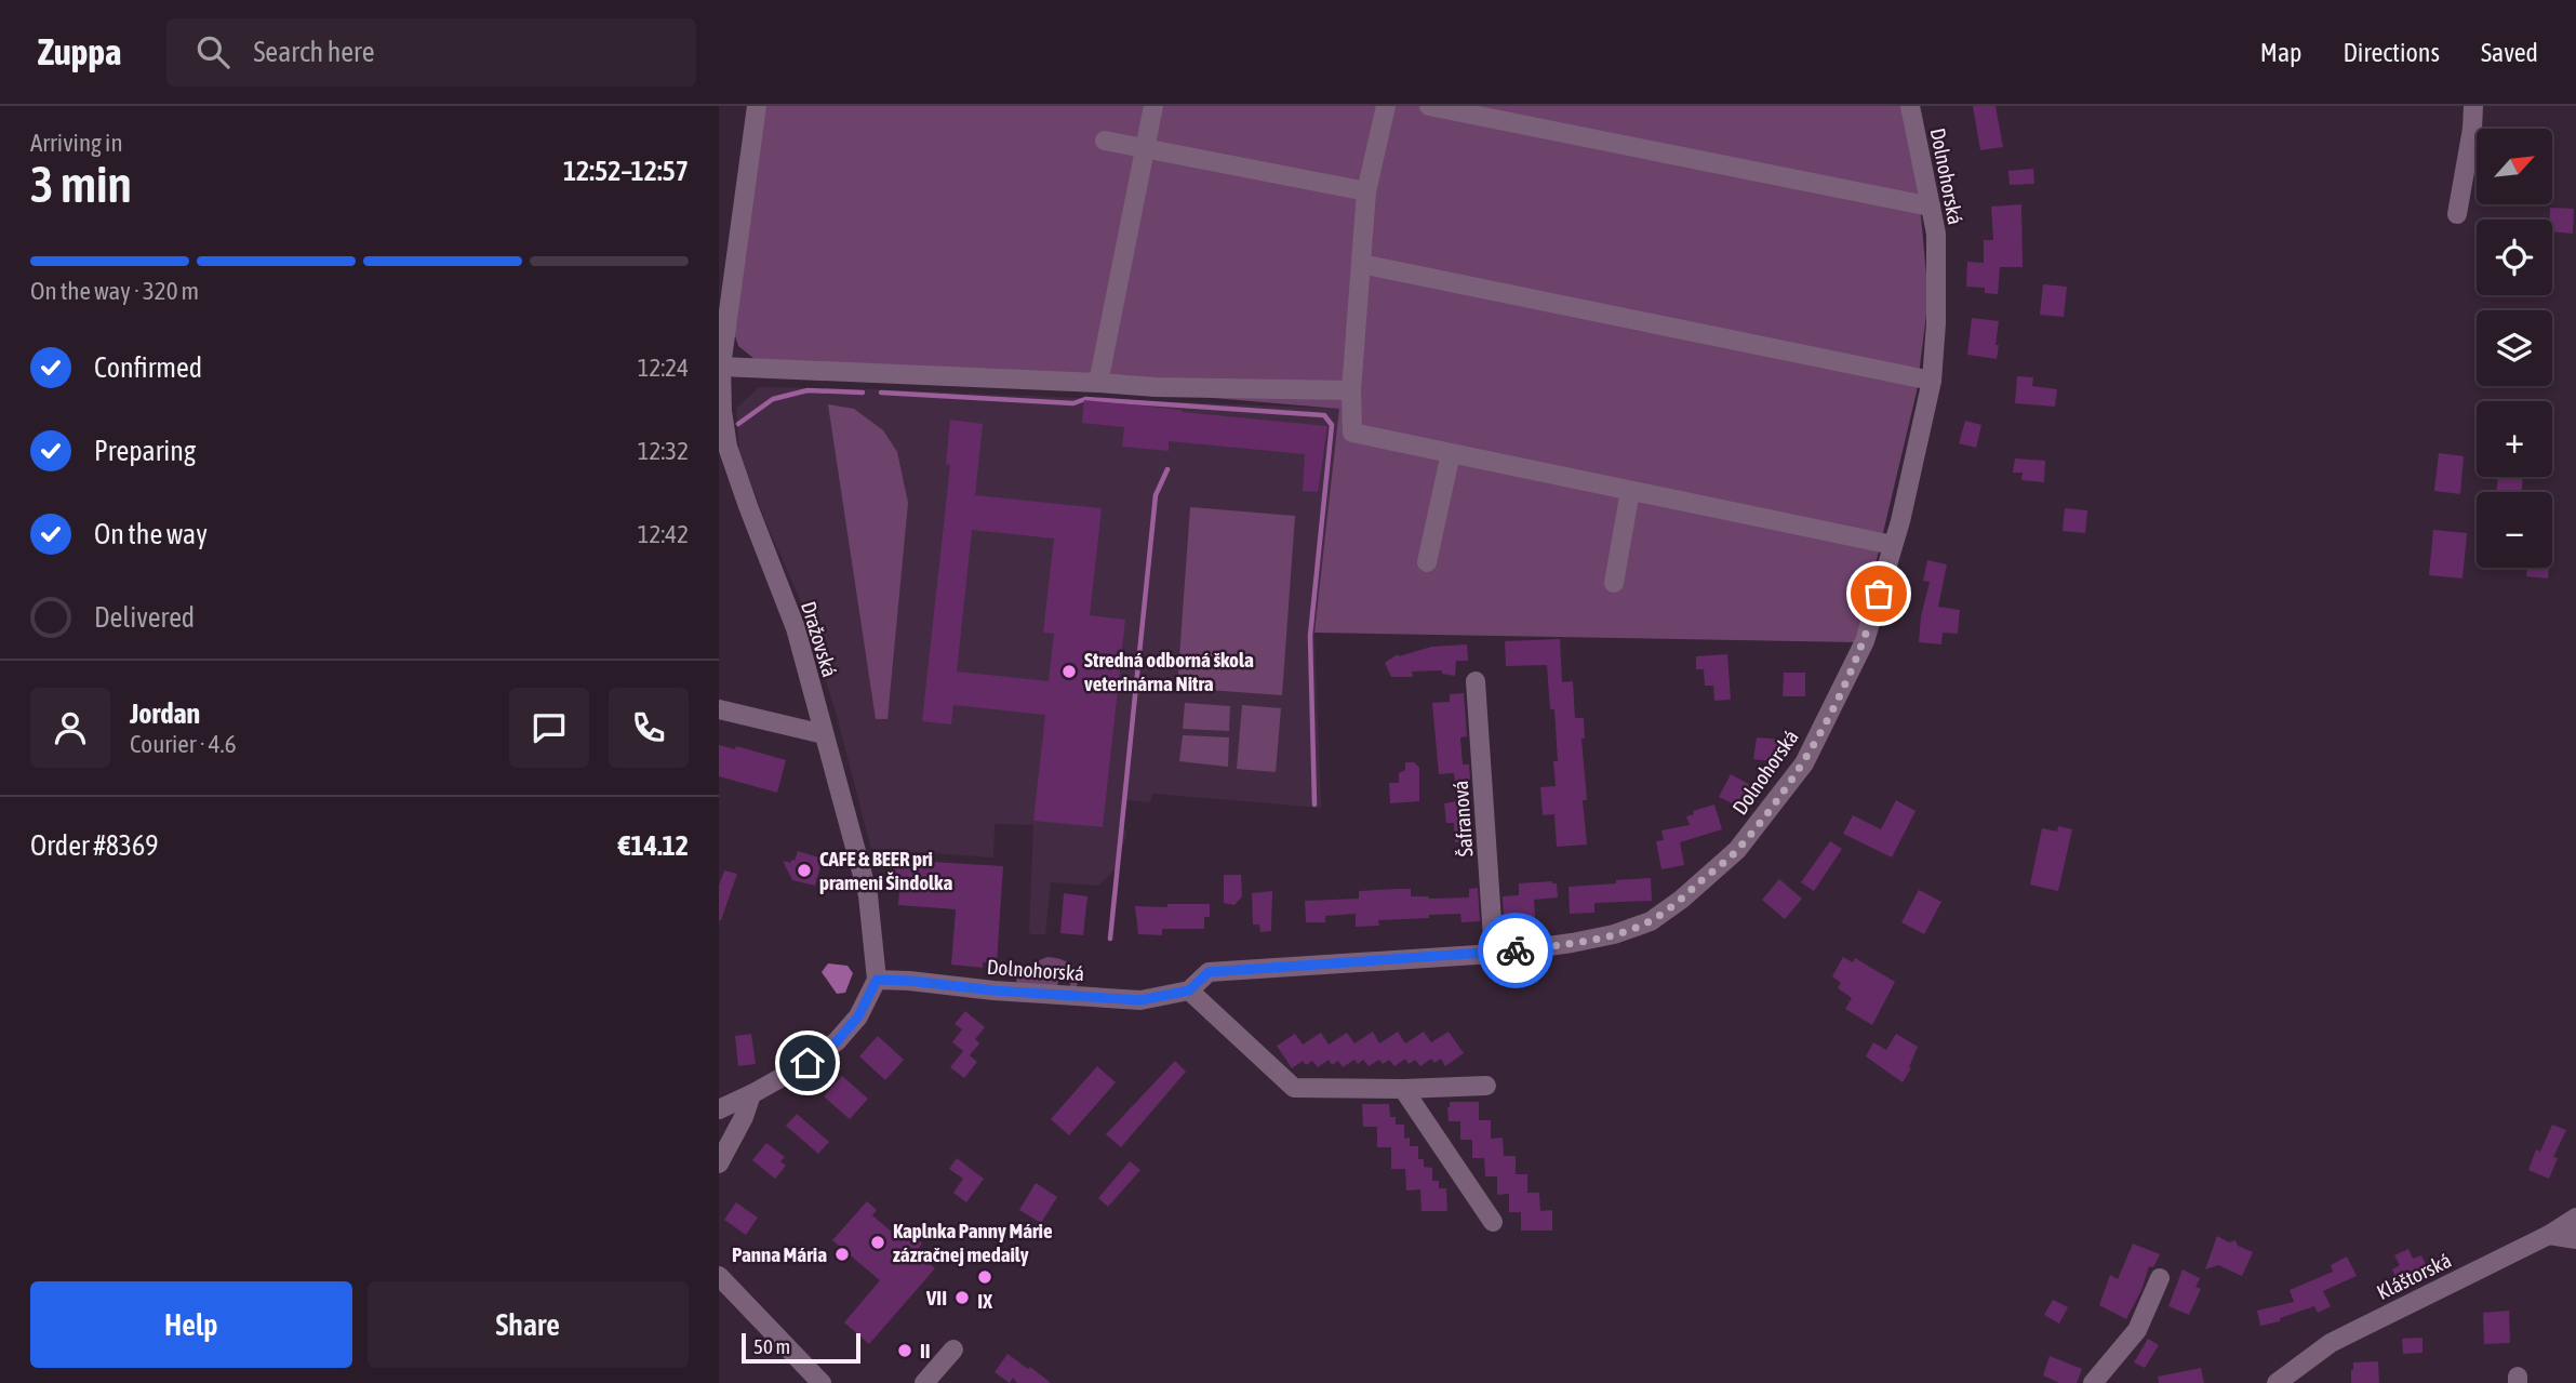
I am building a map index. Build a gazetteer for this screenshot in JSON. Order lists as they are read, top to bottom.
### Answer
{
  "streets": {
    "street": [
      "Dolnohorská",
      "Dražovská",
      "Šafranová",
      "Kláštorská"
    ]
  },
  "crossings": [
    ["Dolnohorská", "Dražovská"],
    ["Dolnohorská", "Šafranová"]
  ],
  "places": [
    "Stredná odborná škola veterinárna Nitra",
    "CAFE & BEER pri prameni Šindolka",
    "Kaplnka Panny Márie zázračnej medaily",
    "Panna Mária",
    "IX",
    "VII",
    "II"
  ],
  "scale_bar": "50 m",
  "north": "top right",
  "page": {
    "header": "Zuppa",
    "search": "Search here",
    "nav": ["Map", "Directions", "Saved"],
    "heading": ["3 min", "Arriving in", "12:52–12:57"],
    "panel": [
      "Jordan",
      "Courier · 4.6",
      "Order #8369",
      "€14.12"
    ],
    "map_buttons": ["+", "−"],
    "bar": "On the way · 320 m",
    "list": [
      ["Confirmed", "12:24"],
      ["Preparing", "12:32"],
      ["On the way", "12:42"],
      "Delivered"
    ],
    "buttons": ["Help", "Share"],
    "scale": "50 m"
  }
}
